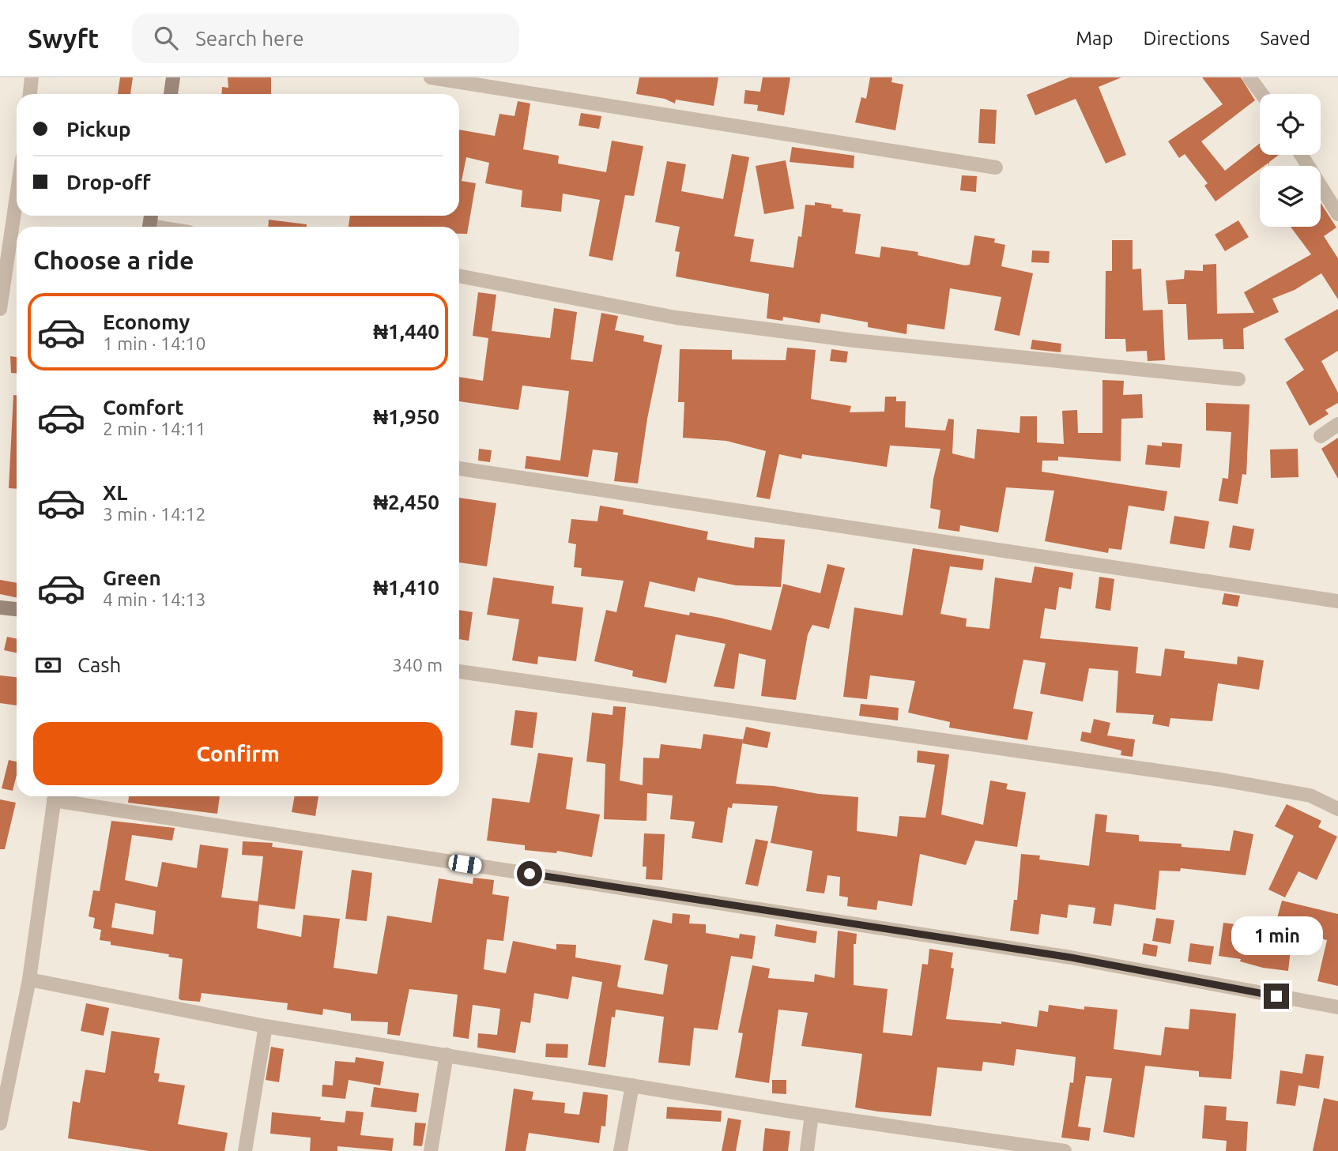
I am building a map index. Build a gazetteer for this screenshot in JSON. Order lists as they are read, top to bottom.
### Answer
{
  "page": {
    "header": "Swyft",
    "search": "Search here",
    "nav": ["Map", "Directions", "Saved"],
    "banner": ["Pickup", "Drop-off"],
    "heading": "Choose a ride",
    "list": [
      {
        "name": "Economy",
        "note": "1 min · 14:10",
        "value": "₦1,440"
      },
      {
        "name": "Comfort",
        "note": "2 min · 14:11",
        "value": "₦1,950"
      },
      {
        "name": "XL",
        "note": "3 min · 14:12",
        "value": "₦2,450"
      },
      {
        "name": "Green",
        "note": "4 min · 14:13",
        "value": "₦1,410"
      }
    ],
    "pay": ["Cash", "340 m"],
    "buttons": "Confirm",
    "bubble": "1 min"
  }
}
